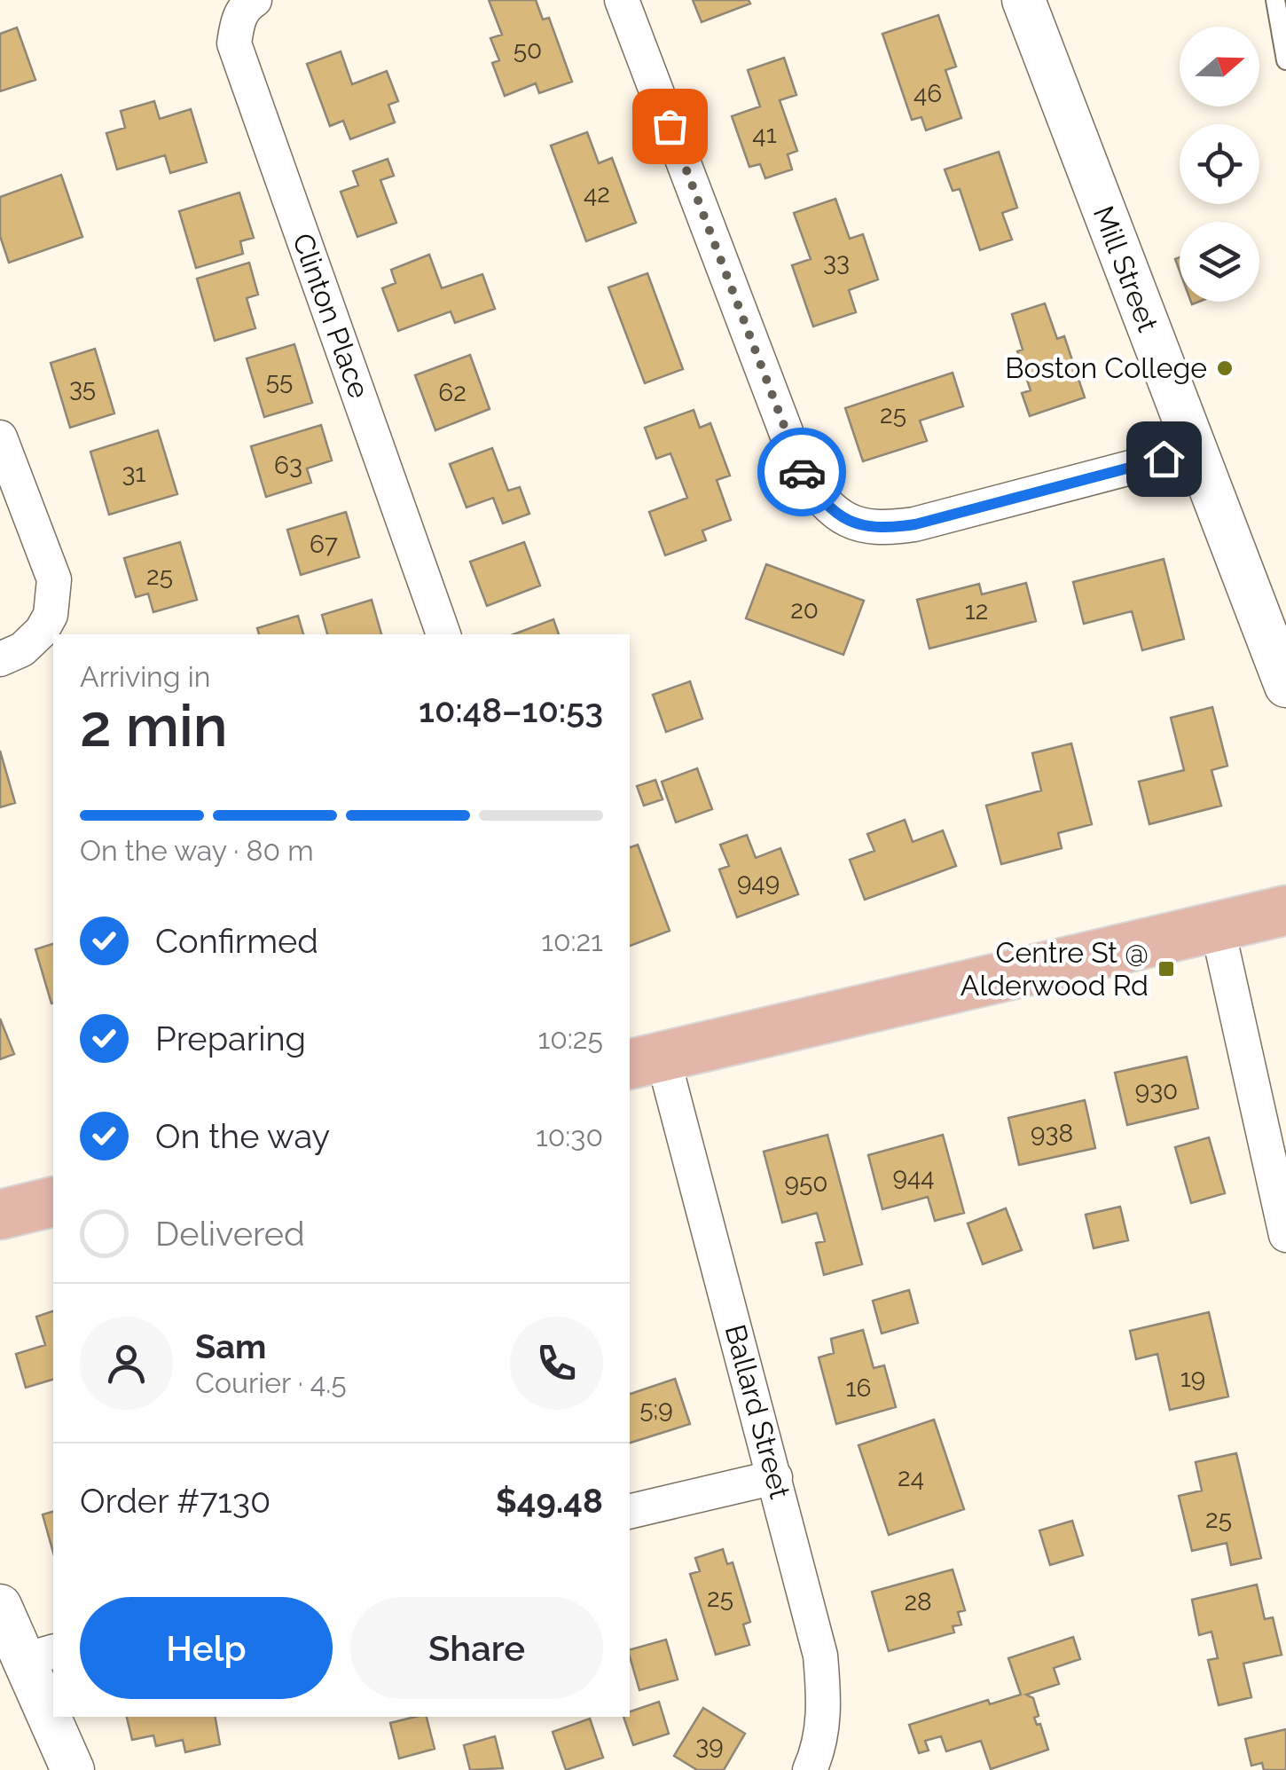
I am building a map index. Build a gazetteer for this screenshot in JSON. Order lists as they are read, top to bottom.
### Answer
{
  "streets": {
    "street": ["Mill Street", "Clinton Place", "Ballard Street"]
  },
  "places": {
    "other": ["Boston College"],
    "transit": ["Centre St @ Alderwood Rd"]
  },
  "house_numbers": [
    "50",
    "46",
    "41",
    "42",
    "33",
    "55",
    "35",
    "62",
    "25",
    "63",
    "31",
    "67",
    "25",
    "20",
    "12",
    "949",
    "930",
    "938",
    "944",
    "950",
    "19",
    "16",
    "5;9",
    "24",
    "25",
    "25",
    "28",
    "39"
  ],
  "north": "right",
  "page": {
    "heading": ["2 min", "Arriving in", "10:48–10:53"],
    "panel": [
      "Sam",
      "Courier · 4.5",
      "Order #7130",
      "$49.48"
    ],
    "bar": "On the way · 80 m",
    "list": [
      ["Confirmed", "10:21"],
      ["Preparing", "10:25"],
      ["On the way", "10:30"],
      "Delivered"
    ],
    "buttons": ["Help", "Share"]
  }
}
